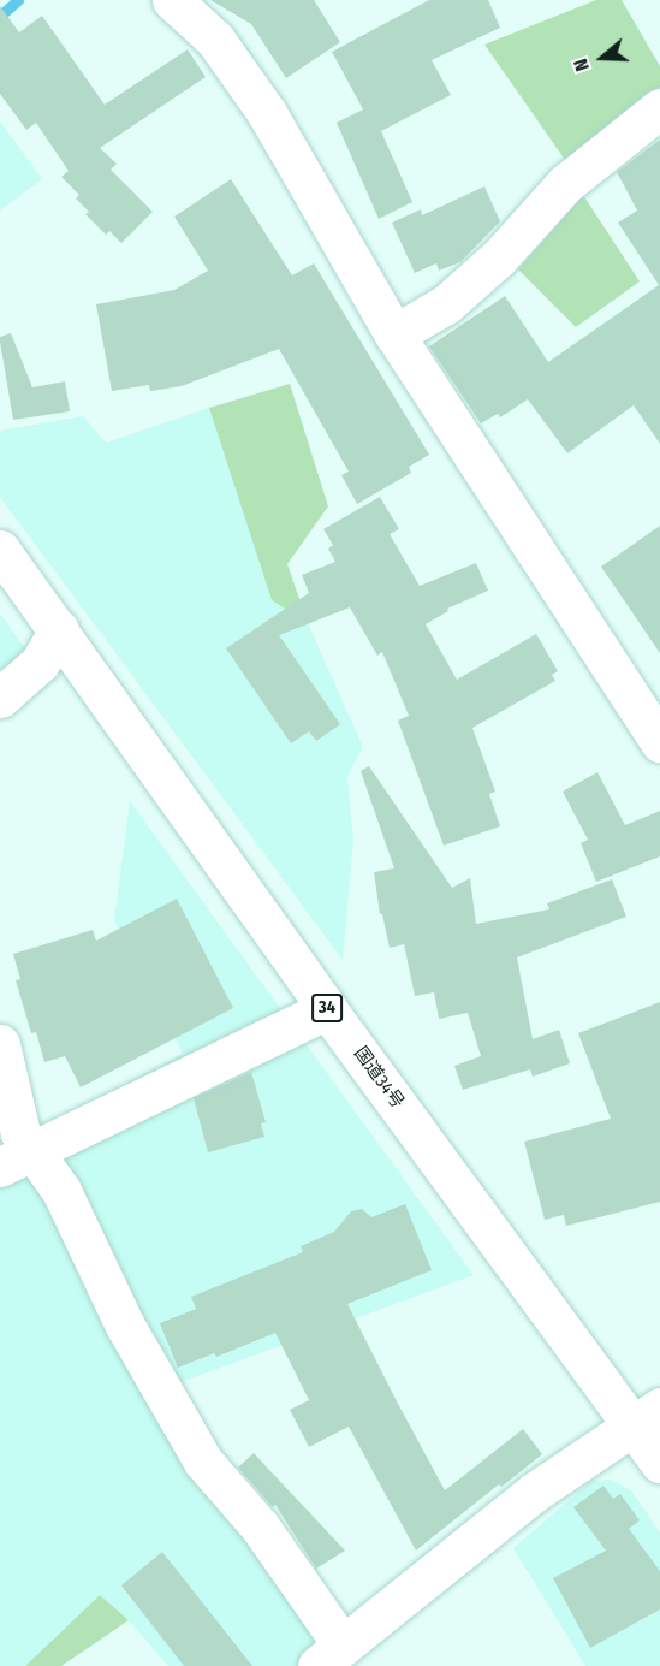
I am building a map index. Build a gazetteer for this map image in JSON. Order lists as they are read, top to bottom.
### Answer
{
  "streets": {
    "main road": ["34", "国道34号"]
  },
  "north": "left"
}
